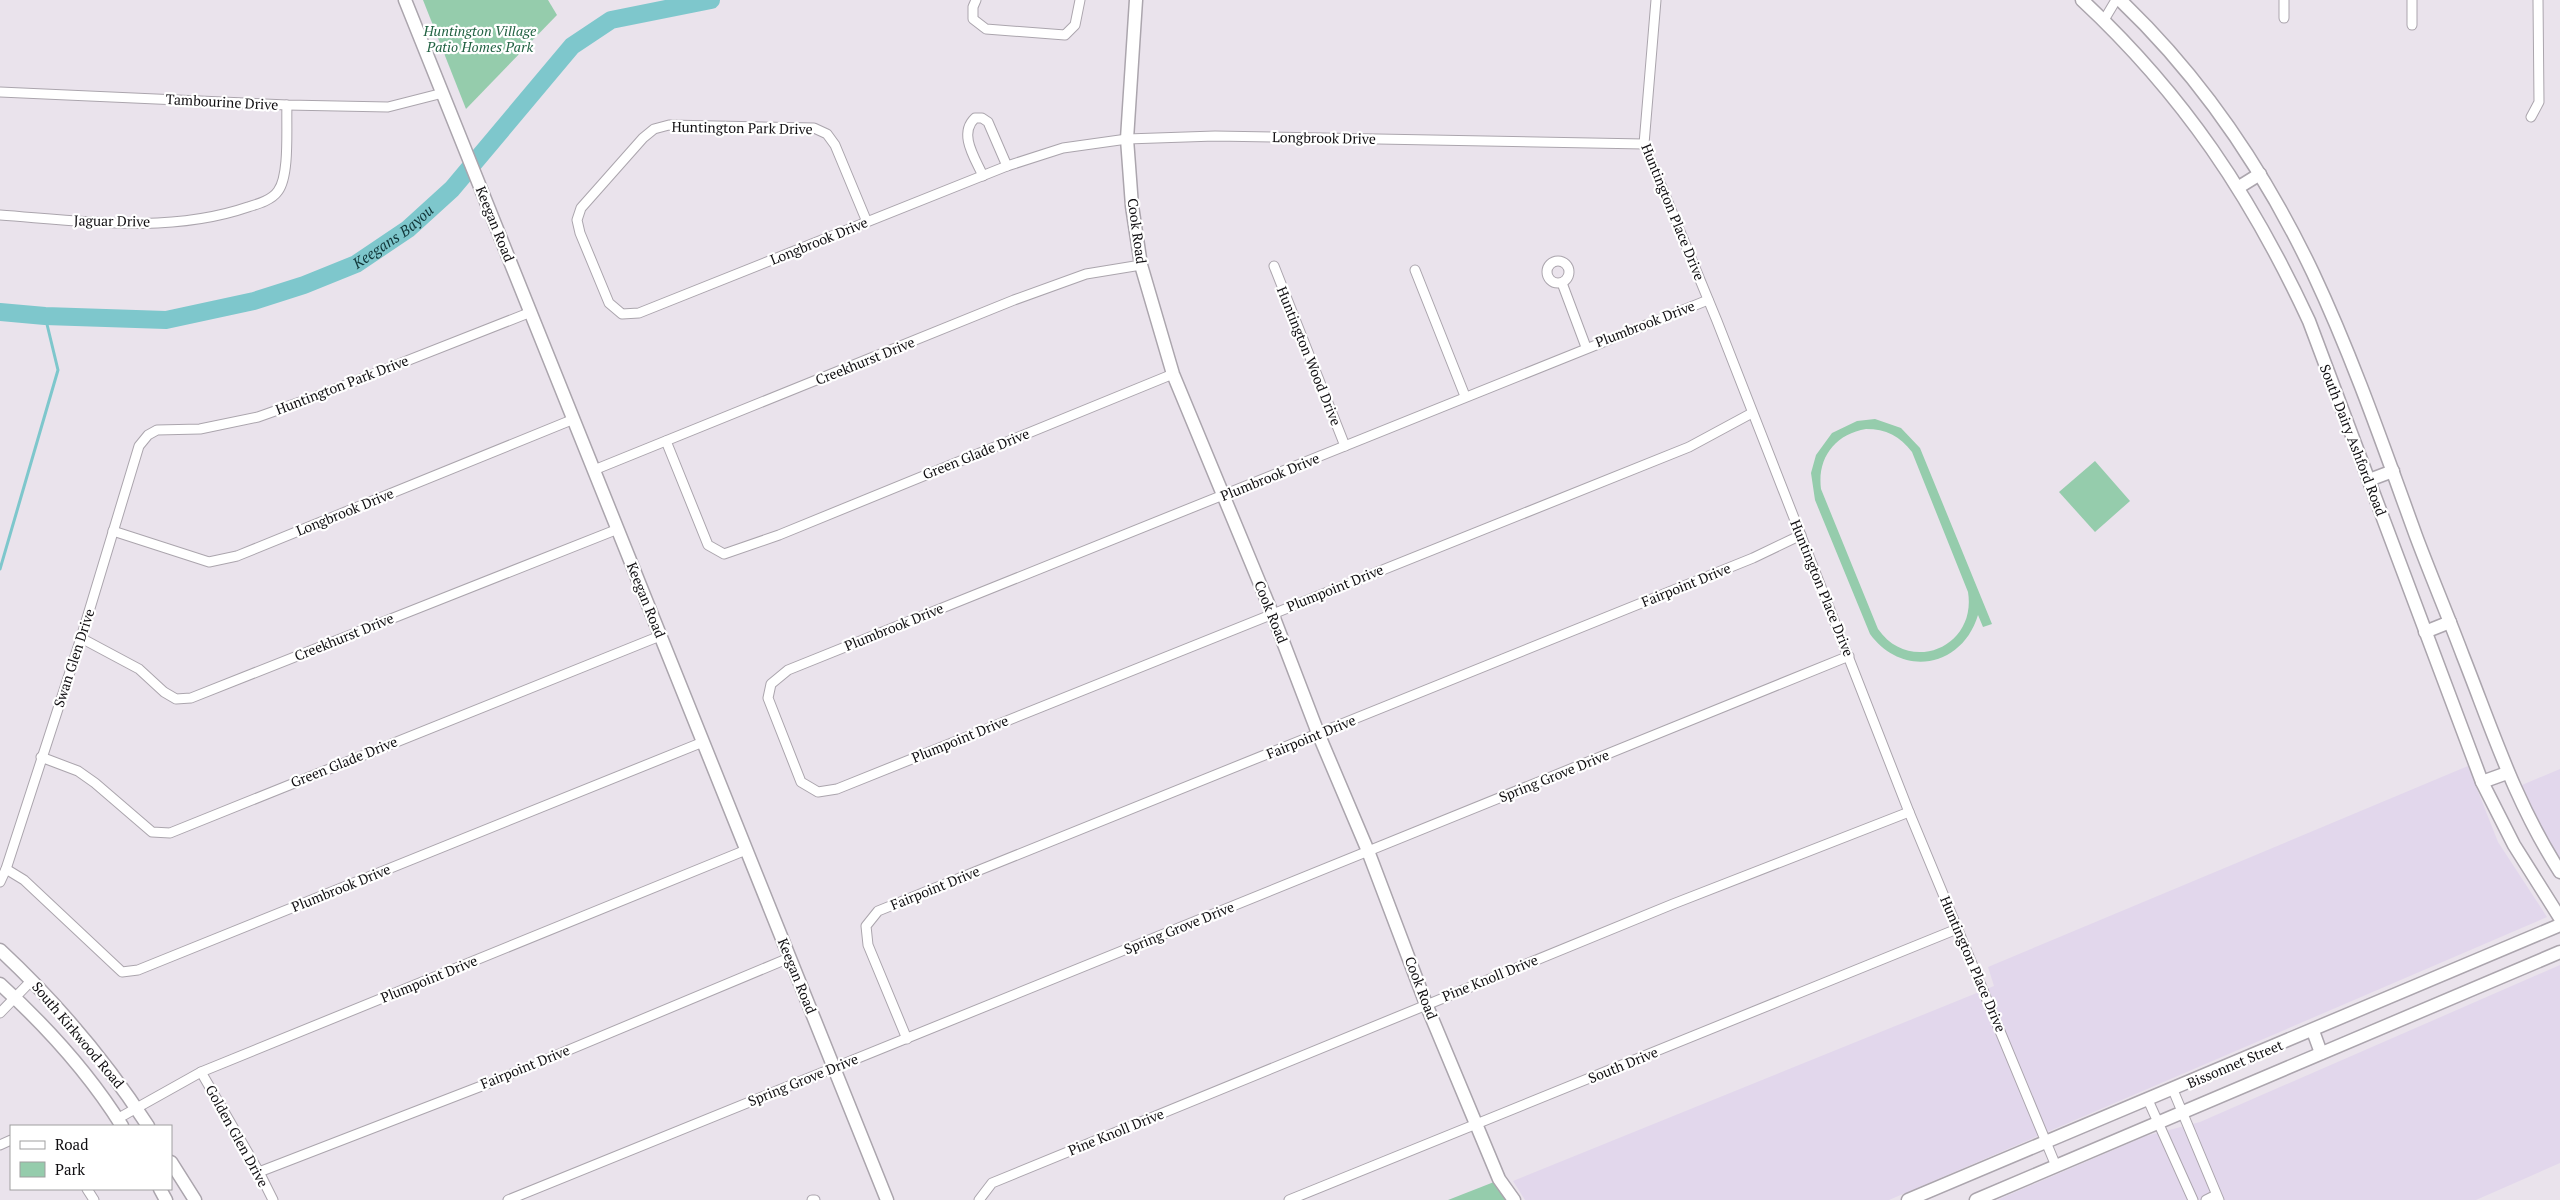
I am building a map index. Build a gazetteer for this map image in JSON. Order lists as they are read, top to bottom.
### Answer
{
  "streets": {
    "main road": [
      "Keegan Road",
      "Cook Road",
      "South Dairy Ashford Road",
      "South Kirkwood Road",
      "Bissonnet Street"
    ],
    "street": [
      "Tambourine Drive",
      "Huntington Park Drive",
      "Longbrook Drive",
      "Huntington Place Drive",
      "Jaguar Drive",
      "Plumbrook Drive",
      "Huntington Wood Drive",
      "Creekhurst Drive",
      "Green Glade Drive",
      "Fairpoint Drive",
      "Plumpoint Drive",
      "Swan Glen Drive",
      "Spring Grove Drive",
      "Pine Knoll Drive",
      "South Drive",
      "Golden Glen Drive"
    ]
  },
  "crossings": [
    ["Tambourine Drive", "Jaguar Drive"],
    ["Tambourine Drive", "Keegan Road"],
    ["Huntington Park Drive", "Longbrook Drive"],
    ["Huntington Park Drive", "Keegan Road"],
    ["Huntington Park Drive", "Swan Glen Drive"],
    ["Longbrook Drive", "Huntington Place Drive"],
    ["Longbrook Drive", "Keegan Road"],
    ["Longbrook Drive", "Cook Road"],
    ["Longbrook Drive", "Swan Glen Drive"],
    ["Huntington Place Drive", "Plumbrook Drive"],
    ["Huntington Place Drive", "Fairpoint Drive"],
    ["Huntington Place Drive", "Plumpoint Drive"],
    ["Huntington Place Drive", "Spring Grove Drive"],
    ["Huntington Place Drive", "Pine Knoll Drive"],
    ["Huntington Place Drive", "Bissonnet Street"],
    ["Huntington Place Drive", "South Drive"],
    ["Keegan Road", "Plumbrook Drive"],
    ["Keegan Road", "Creekhurst Drive"],
    ["Keegan Road", "Green Glade Drive"],
    ["Keegan Road", "Fairpoint Drive"],
    ["Keegan Road", "Plumpoint Drive"],
    ["Keegan Road", "Spring Grove Drive"],
    ["Cook Road", "Plumbrook Drive"],
    ["Cook Road", "Creekhurst Drive"],
    ["Cook Road", "Green Glade Drive"],
    ["Cook Road", "Fairpoint Drive"],
    ["Cook Road", "Plumpoint Drive"],
    ["Cook Road", "Spring Grove Drive"],
    ["Cook Road", "Pine Knoll Drive"],
    ["Cook Road", "South Drive"],
    ["Plumbrook Drive", "Huntington Wood Drive"],
    ["Plumbrook Drive", "Plumpoint Drive"],
    ["Plumbrook Drive", "Swan Glen Drive"],
    ["Creekhurst Drive", "Green Glade Drive"],
    ["Creekhurst Drive", "Swan Glen Drive"],
    ["Green Glade Drive", "Swan Glen Drive"],
    ["Fairpoint Drive", "Spring Grove Drive"],
    ["Fairpoint Drive", "Golden Glen Drive"],
    ["Plumpoint Drive", "South Kirkwood Road"],
    ["Plumpoint Drive", "Golden Glen Drive"]
  ],
  "water": ["Keegans Bayou"],
  "parks": ["Huntington Village Patio Homes Park"],
  "legend": ["Road", "Park"]
}
